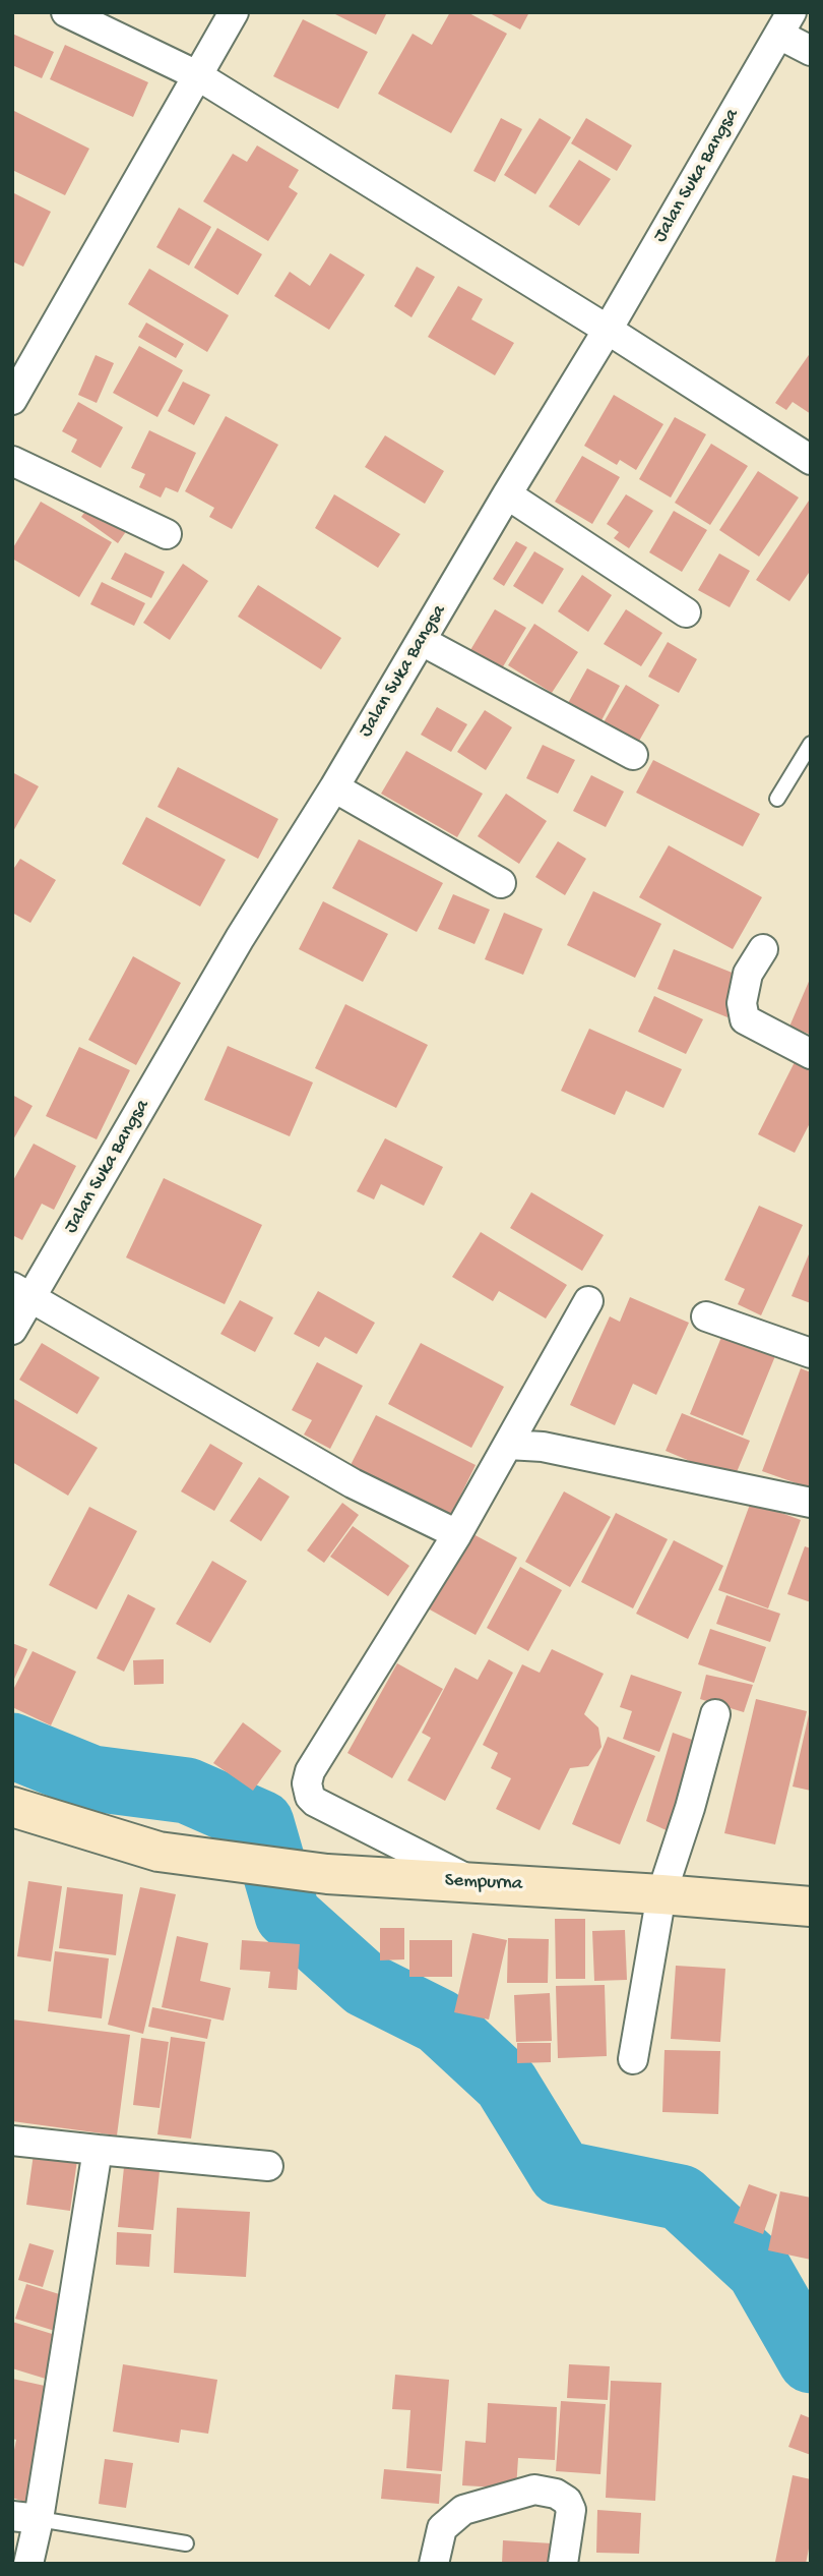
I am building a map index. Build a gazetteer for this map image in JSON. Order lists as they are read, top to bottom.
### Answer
{
  "streets": {
    "street": ["Jalan Suka Bangsa", "Sempurna"]
  }
}
